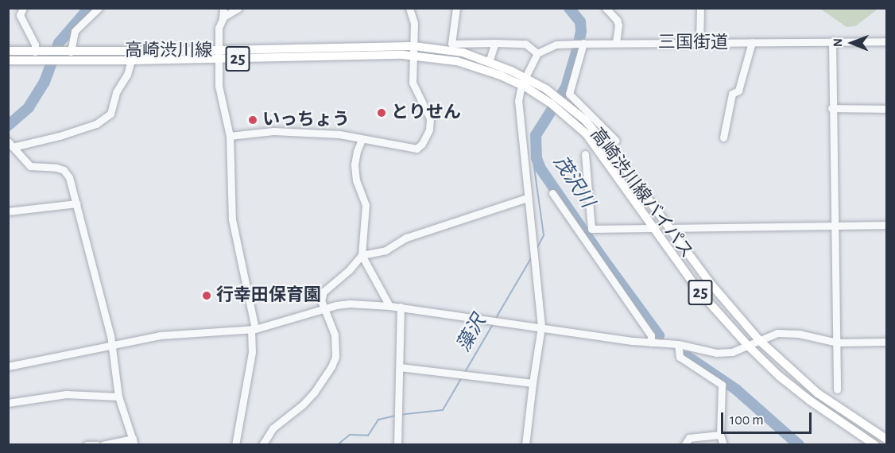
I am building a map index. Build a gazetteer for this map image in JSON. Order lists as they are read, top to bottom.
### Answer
{
  "streets": {
    "main road": ["高崎渋川線", "25", "高崎渋川線バイパス"],
    "street": ["三国街道"]
  },
  "crossings": [
    ["高崎渋川線", "高崎渋川線バイパス"]
  ],
  "water": ["茂沢川", "藻沢"],
  "places": ["とりせん", "いっちょう", "行幸田保育園"],
  "scale_bar": "100 m",
  "north": "left"
}
